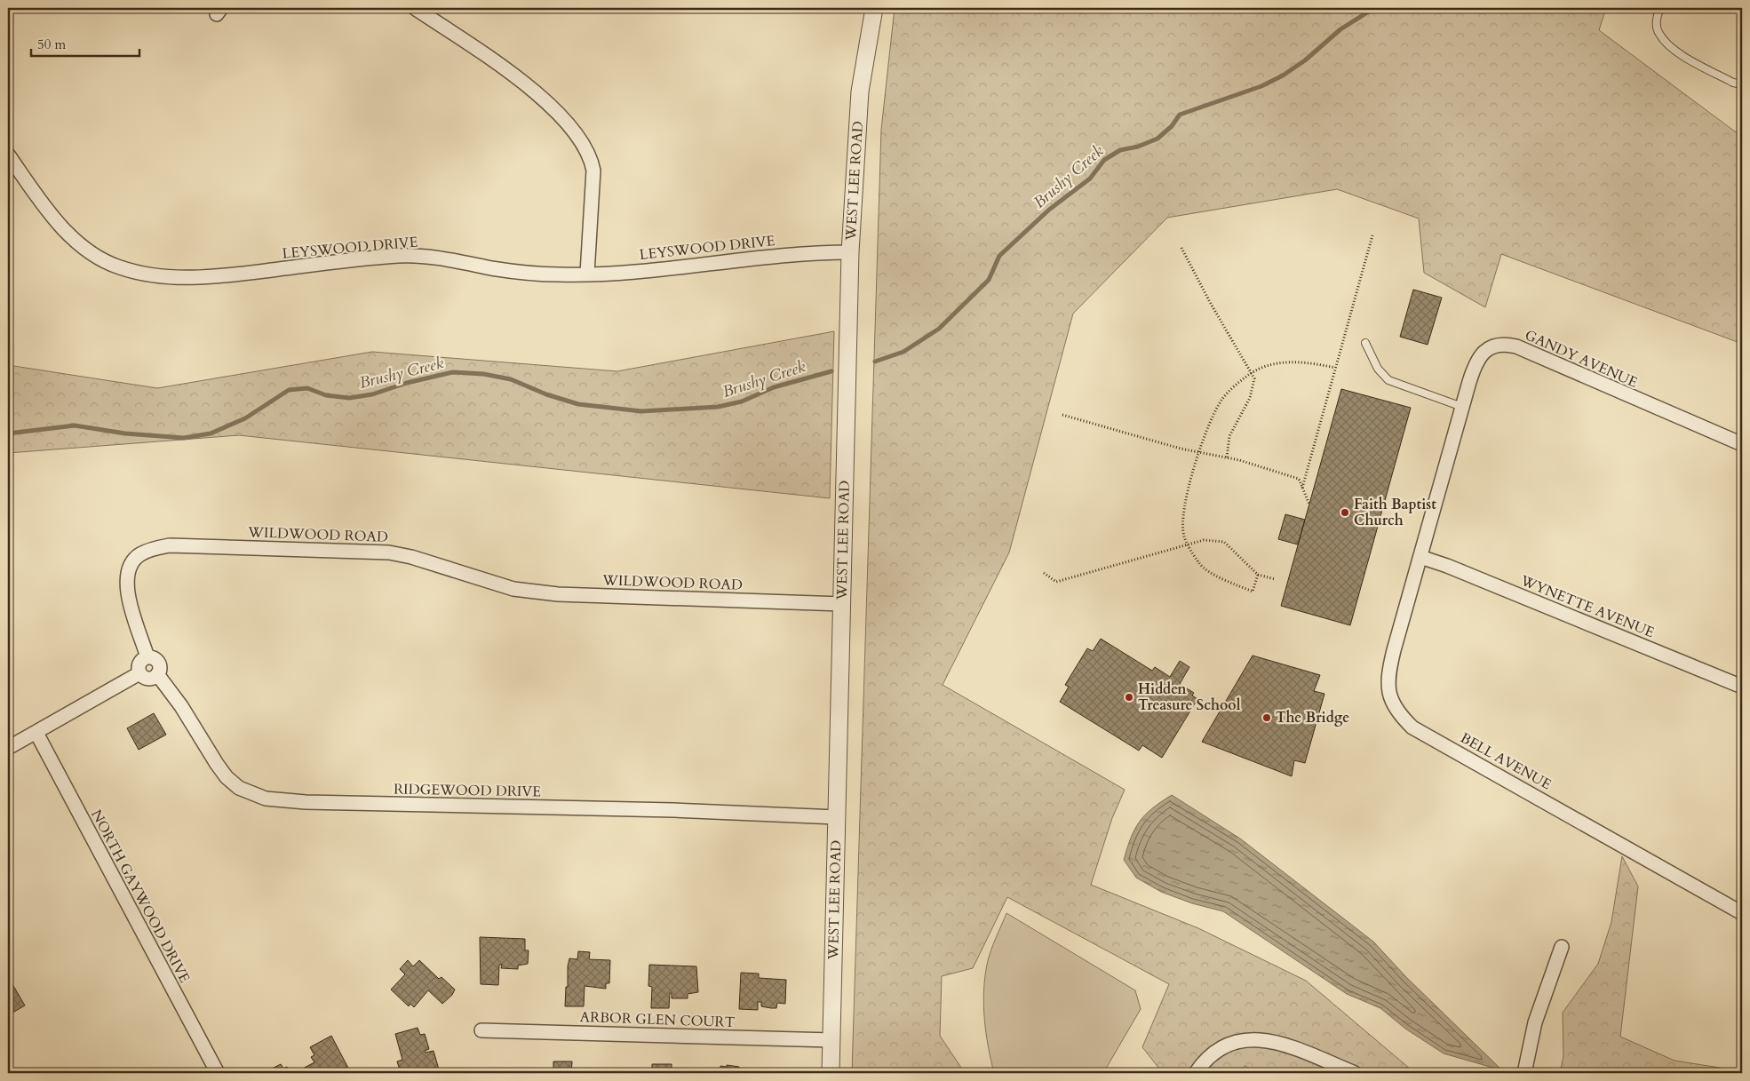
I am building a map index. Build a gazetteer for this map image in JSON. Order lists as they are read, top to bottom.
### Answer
{
  "streets": {
    "street": [
      "WEST LEE ROAD",
      "LEYSWOOD DRIVE",
      "GANDY AVENUE",
      "WILDWOOD ROAD",
      "WYNETTE AVENUE",
      "BELL AVENUE",
      "RIDGEWOOD DRIVE",
      "NORTH GAYWOOD DRIVE",
      "ARBOR GLEN COURT"
    ]
  },
  "crossings": [
    ["WEST LEE ROAD", "LEYSWOOD DRIVE"],
    ["WEST LEE ROAD", "WILDWOOD ROAD"],
    ["WEST LEE ROAD", "RIDGEWOOD DRIVE"],
    ["WEST LEE ROAD", "ARBOR GLEN COURT"],
    ["GANDY AVENUE", "WYNETTE AVENUE"],
    ["GANDY AVENUE", "BELL AVENUE"],
    ["WILDWOOD ROAD", "RIDGEWOOD DRIVE"],
    ["WYNETTE AVENUE", "BELL AVENUE"]
  ],
  "water": ["Brushy Creek"],
  "places": ["Faith Baptist Church", "Hidden Treasure School", "The Bridge"],
  "scale_bar": "50 m"
}
